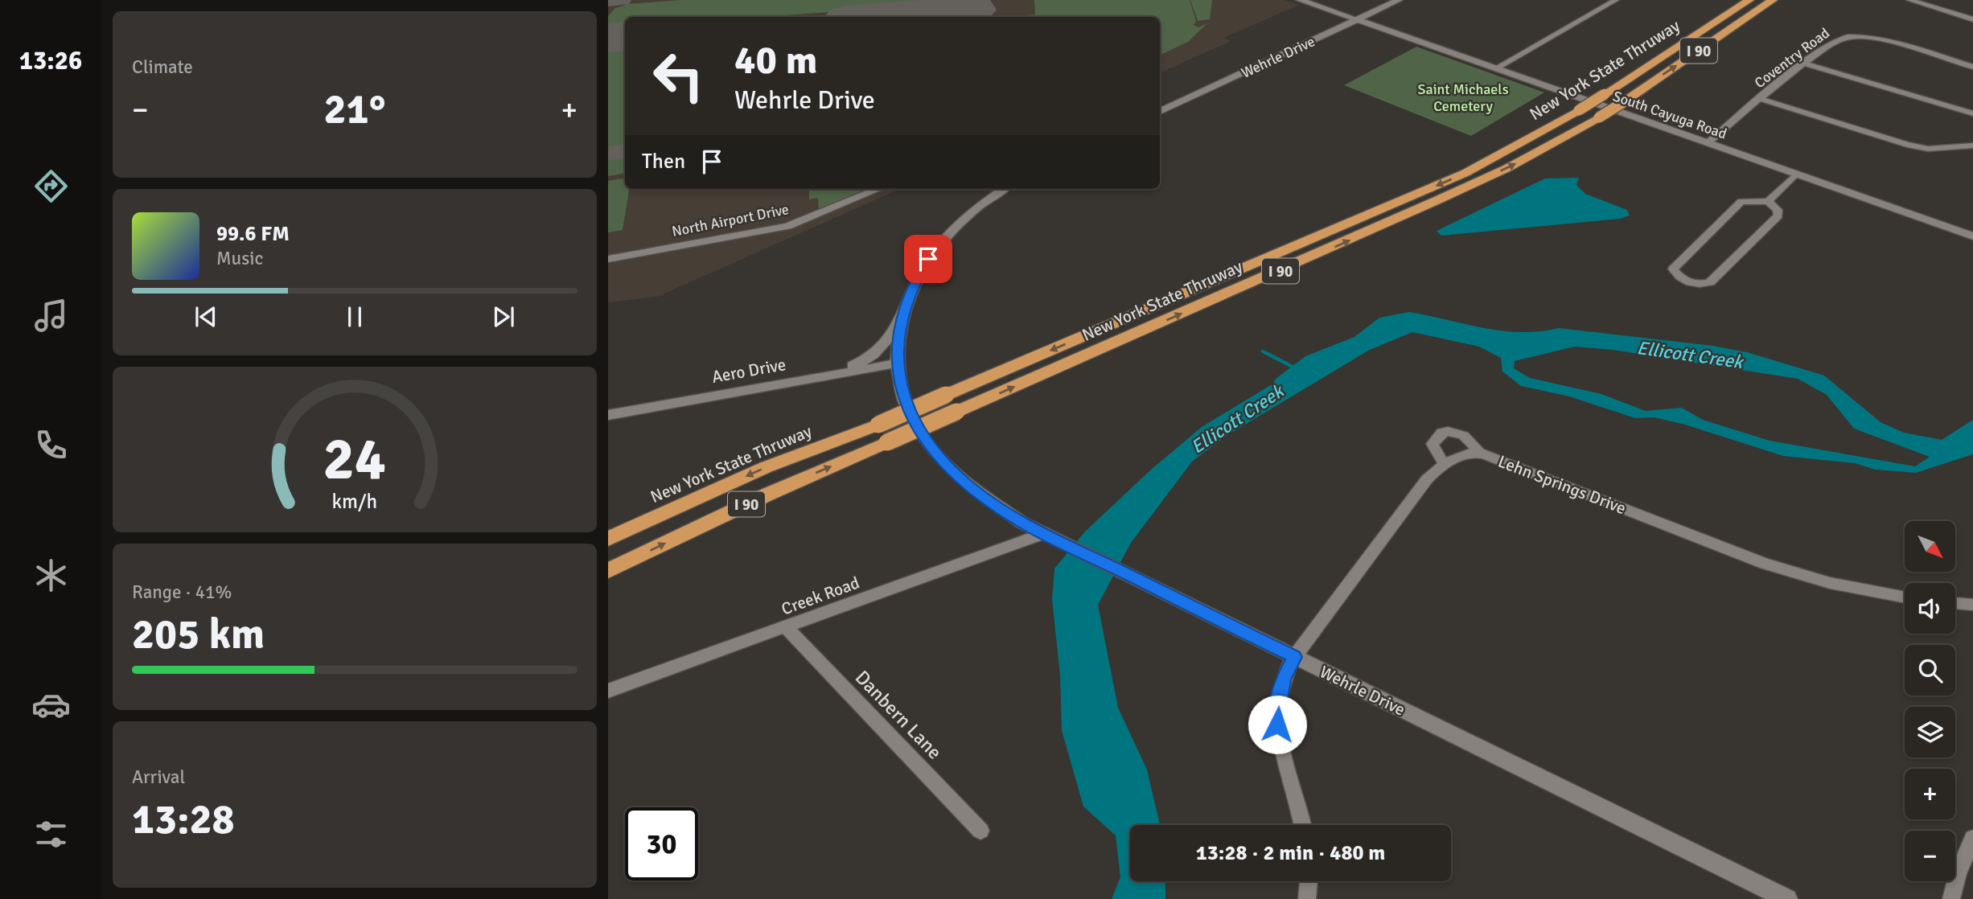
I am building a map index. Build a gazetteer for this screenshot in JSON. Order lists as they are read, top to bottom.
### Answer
{
  "streets": {
    "highway": ["I 90", "New York State Thruway"],
    "street": [
      "Wehrle Drive",
      "Coventry Road",
      "South Cayuga Road",
      "North Airport Drive",
      "Aero Drive",
      "Lehn Springs Drive",
      "Creek Road",
      "Danbern Lane"
    ]
  },
  "crossings": [
    ["Wehrle Drive", "South Cayuga Road"],
    ["Wehrle Drive", "Aero Drive"],
    ["Wehrle Drive", "Lehn Springs Drive"],
    ["Wehrle Drive", "Creek Road"],
    ["Coventry Road", "South Cayuga Road"],
    ["Creek Road", "Danbern Lane"]
  ],
  "water": ["Ellicott Creek"],
  "parks": ["Saint Michaels Cemetery"],
  "north": "bottom right",
  "page": {
    "tabs": "13:26",
    "tile": [
      "Climate",
      ["Range · 41%", "205 km"],
      ["Arrival", "13:28"]
    ],
    "turn": ["40 m", "Wehrle Drive"],
    "heat": ["−", "21°", "+"],
    "then": "Then",
    "song": ["99.6 FM", "Music"],
    "map_buttons": ["+", "−"],
    "limit": "30",
    "trip": "13:28 · 2 min · 480 m",
    "gauge": ["24", "km/h"]
  }
}
